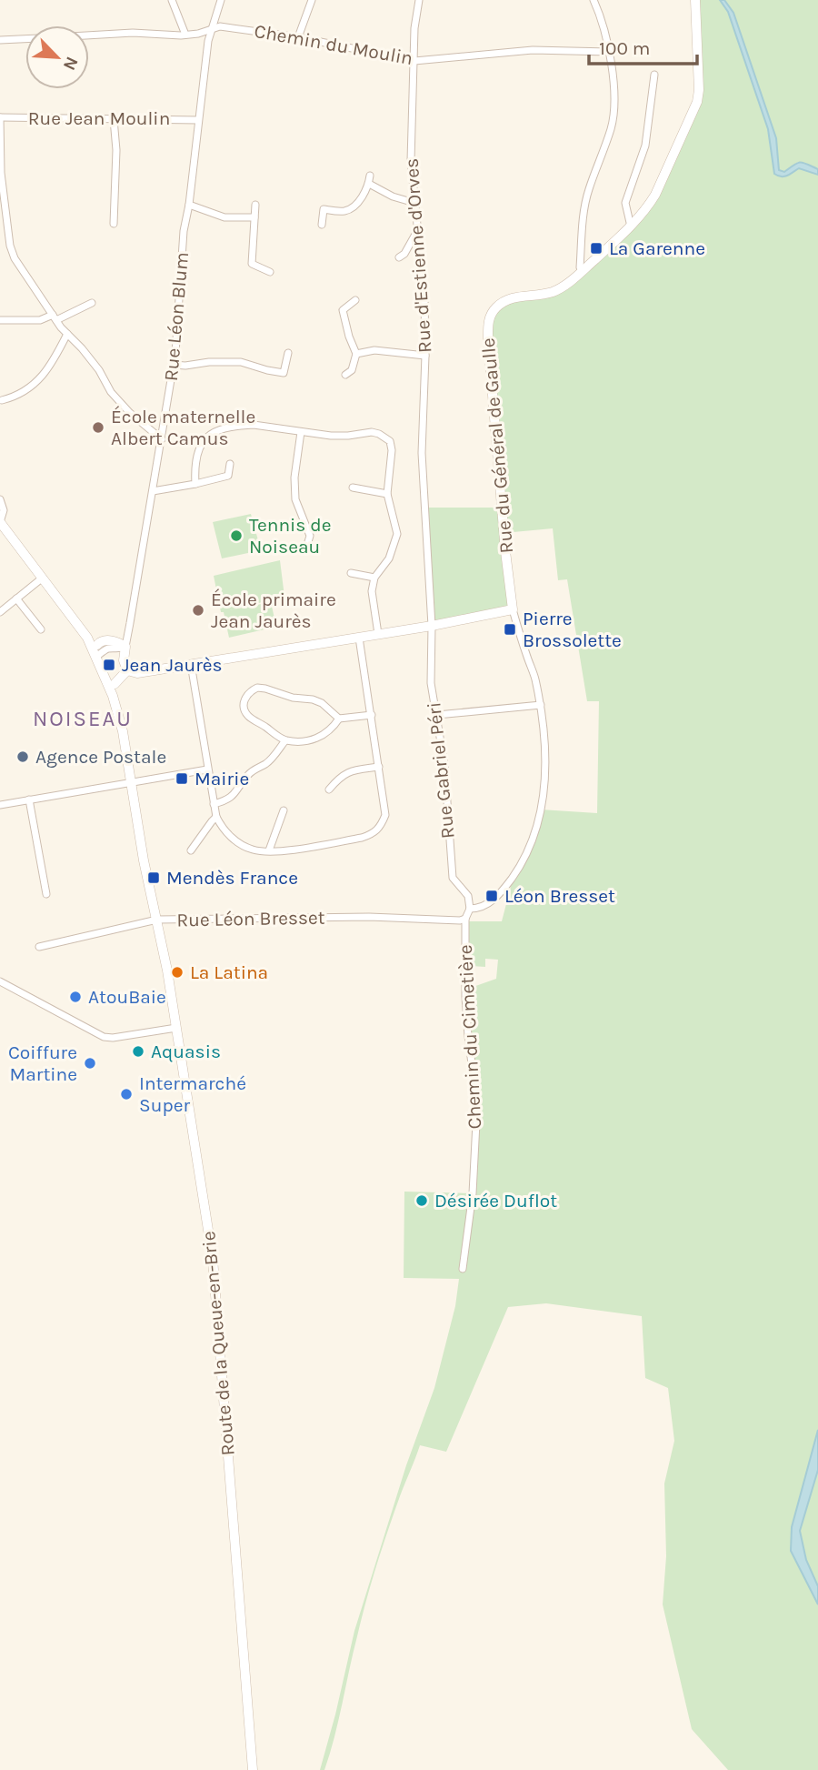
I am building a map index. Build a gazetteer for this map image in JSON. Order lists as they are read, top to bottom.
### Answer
{
  "streets": {
    "main road": ["Rue Léon Blum", "Rue du Général de Gaulle", "Route de la Queue-en-Brie"],
    "street": [
      "Chemin du Moulin",
      "Rue Jean Moulin",
      "Rue d'Estienne d'Orves",
      "Rue Gabriel Péri",
      "Rue Léon Bresset",
      "Chemin du Cimetière"
    ]
  },
  "crossings": [
    ["Chemin du Moulin", "Rue d'Estienne d'Orves"],
    ["Chemin du Moulin", "Rue Léon Blum"],
    ["Rue Jean Moulin", "Rue Léon Blum"],
    ["Rue d'Estienne d'Orves", "Rue Gabriel Péri"],
    ["Rue Léon Bresset", "Chemin du Cimetière"],
    ["Rue Léon Bresset", "Route de la Queue-en-Brie"]
  ],
  "districts": ["NOISEAU"],
  "places": {
    "transit": [
      "La Garenne",
      "Pierre Brossolette",
      "Jean Jaurès",
      "Mairie",
      "Mendès France",
      "Léon Bresset"
    ],
    "other": [
      "École maternelle Albert Camus",
      "Tennis de Noiseau",
      "École primaire Jean Jaurès",
      "Agence Postale",
      "La Latina",
      "AtouBaie",
      "Aquasis",
      "Coiffure Martine",
      "Intermarché Super",
      "Désirée Duflot"
    ]
  },
  "scale_bar": "100 m",
  "north": "bottom right"
}
